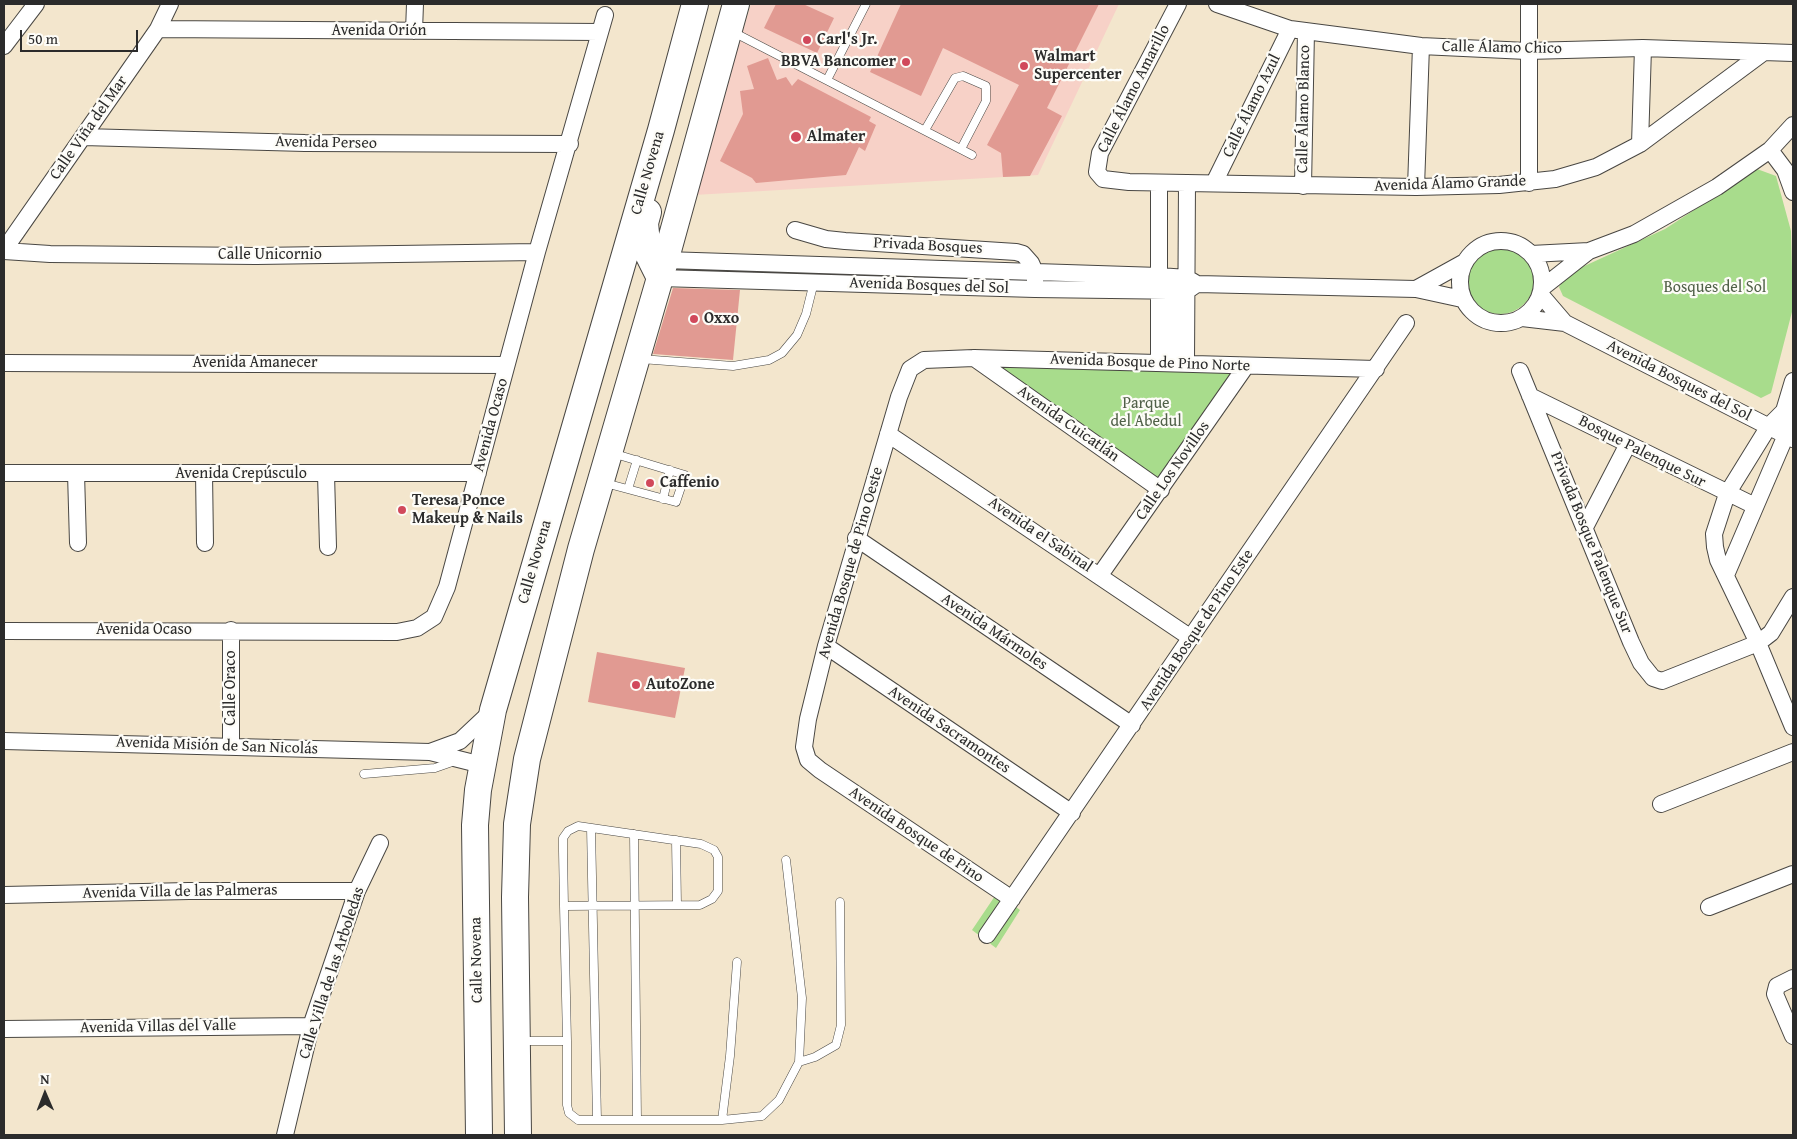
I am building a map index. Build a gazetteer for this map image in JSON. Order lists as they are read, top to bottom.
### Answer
{
  "streets": {
    "main road": ["Calle Novena"],
    "street": [
      "Avenida Orión",
      "Calle Álamo Chico",
      "Calle Álamo Amarillo",
      "Calle Álamo Azul",
      "Calle Álamo Blanco",
      "Calle Viña del Mar",
      "Avenida Perseo",
      "Avenida Álamo Grande",
      "Privada Bosques",
      "Calle Unicornio",
      "Avenida Bosques del Sol",
      "Avenida Amanecer",
      "Avenida Bosque de Pino Norte",
      "Avenida Cuicatlán",
      "Avenida Ocaso",
      "Bosque Palenque Sur",
      "Calle Los Novillos",
      "Avenida Crepúsculo",
      "Avenida el Sabinal",
      "Privada Bosque Palenque Sur",
      "Avenida Bosque de Pino Oeste",
      "Avenida Bosque de Pino Este",
      "Avenida Mármoles",
      "Calle Oraco",
      "Avenida Sacramontes",
      "Avenida Misión de San Nicolás",
      "Avenida Bosque de Pino",
      "Avenida Villa de las Palmeras",
      "Calle Villa de las Arboledas",
      "Avenida Villas del Valle"
    ]
  },
  "crossings": [
    ["Avenida Orión", "Calle Viña del Mar"],
    ["Avenida Orión", "Avenida Ocaso"],
    ["Calle Álamo Chico", "Calle Álamo Azul"],
    ["Calle Álamo Chico", "Calle Álamo Blanco"],
    ["Calle Álamo Chico", "Avenida Álamo Grande"],
    ["Calle Álamo Amarillo", "Avenida Álamo Grande"],
    ["Calle Álamo Azul", "Calle Álamo Blanco"],
    ["Calle Álamo Azul", "Avenida Álamo Grande"],
    ["Calle Álamo Blanco", "Avenida Álamo Grande"],
    ["Calle Viña del Mar", "Avenida Perseo"],
    ["Calle Viña del Mar", "Calle Unicornio"],
    ["Avenida Perseo", "Avenida Ocaso"],
    ["Calle Novena", "Avenida Misión de San Nicolás"],
    ["Privada Bosques", "Avenida Bosques del Sol"],
    ["Calle Unicornio", "Avenida Ocaso"],
    ["Avenida Amanecer", "Avenida Ocaso"],
    ["Avenida Bosque de Pino Norte", "Avenida Cuicatlán"],
    ["Avenida Bosque de Pino Norte", "Calle Los Novillos"],
    ["Avenida Bosque de Pino Norte", "Avenida Bosque de Pino Oeste"],
    ["Avenida Bosque de Pino Norte", "Avenida Bosque de Pino Este"],
    ["Avenida Cuicatlán", "Calle Los Novillos"],
    ["Avenida Ocaso", "Avenida Crepúsculo"],
    ["Avenida Ocaso", "Calle Oraco"],
    ["Bosque Palenque Sur", "Privada Bosque Palenque Sur"],
    ["Calle Los Novillos", "Avenida el Sabinal"],
    ["Avenida el Sabinal", "Avenida Bosque de Pino Oeste"],
    ["Avenida el Sabinal", "Avenida Bosque de Pino Este"],
    ["Avenida Bosque de Pino Oeste", "Avenida Mármoles"],
    ["Avenida Bosque de Pino Oeste", "Avenida Sacramontes"],
    ["Avenida Bosque de Pino Oeste", "Avenida Bosque de Pino"],
    ["Avenida Bosque de Pino Este", "Avenida Mármoles"],
    ["Avenida Bosque de Pino Este", "Avenida Sacramontes"],
    ["Avenida Bosque de Pino Este", "Avenida Bosque de Pino"],
    ["Calle Oraco", "Avenida Misión de San Nicolás"],
    ["Avenida Villa de las Palmeras", "Calle Villa de las Arboledas"],
    ["Calle Villa de las Arboledas", "Avenida Villas del Valle"]
  ],
  "parks": ["Bosques del Sol", "Parque del Abedul"],
  "places": [
    "Carl's Jr.",
    "BBVA Bancomer",
    "Walmart Supercenter",
    "Almater",
    "Oxxo",
    "Caffenio",
    "Teresa Ponce Makeup & Nails",
    "AutoZone"
  ],
  "scale_bar": "50 m",
  "north": "top"
}
